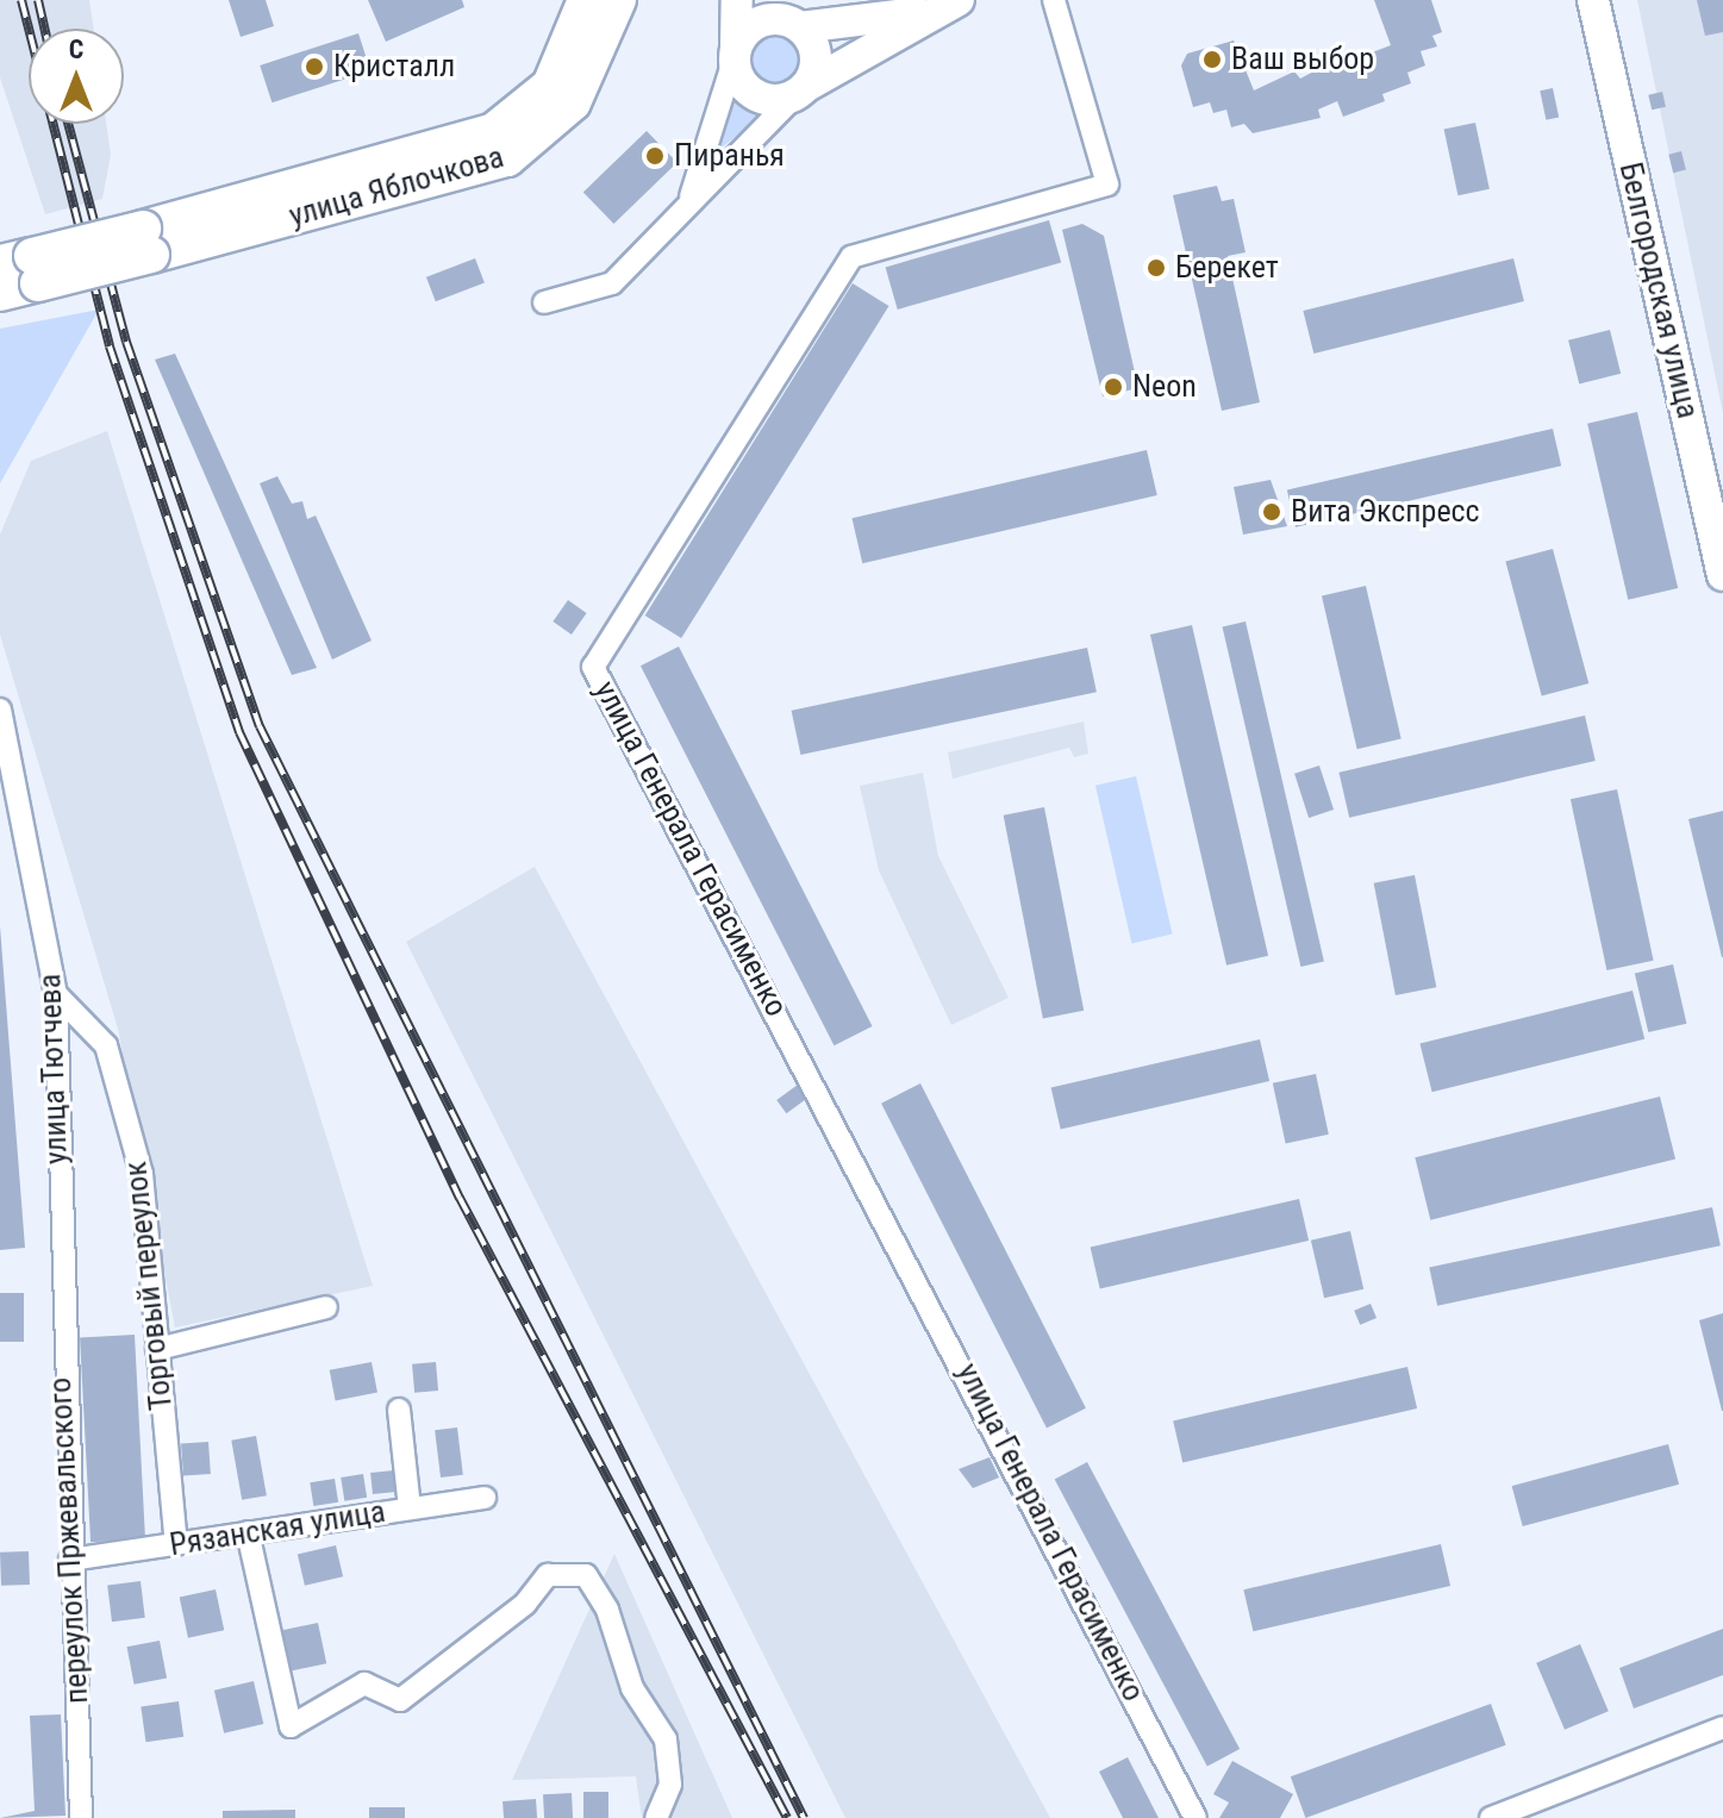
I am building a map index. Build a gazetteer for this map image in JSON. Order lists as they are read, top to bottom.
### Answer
{
  "streets": {
    "main road": ["улица Яблочкова", "Белгородская улица"],
    "street": [
      "улица Генерала Герасименко",
      "улица Тютчева",
      "Торговый переулок",
      "Рязанская улица",
      "переулок Пржевальского"
    ]
  },
  "crossings": [
    ["улица Тютчева", "Торговый переулок"],
    ["улица Тютчева", "переулок Пржевальского"],
    ["Торговый переулок", "Рязанская улица"],
    ["Рязанская улица", "переулок Пржевальского"]
  ],
  "places": [
    "Ваш выбор",
    "Кристалл",
    "Пиранья",
    "Берекет",
    "Neon",
    "Вита Экспресс"
  ],
  "north": "top"
}
